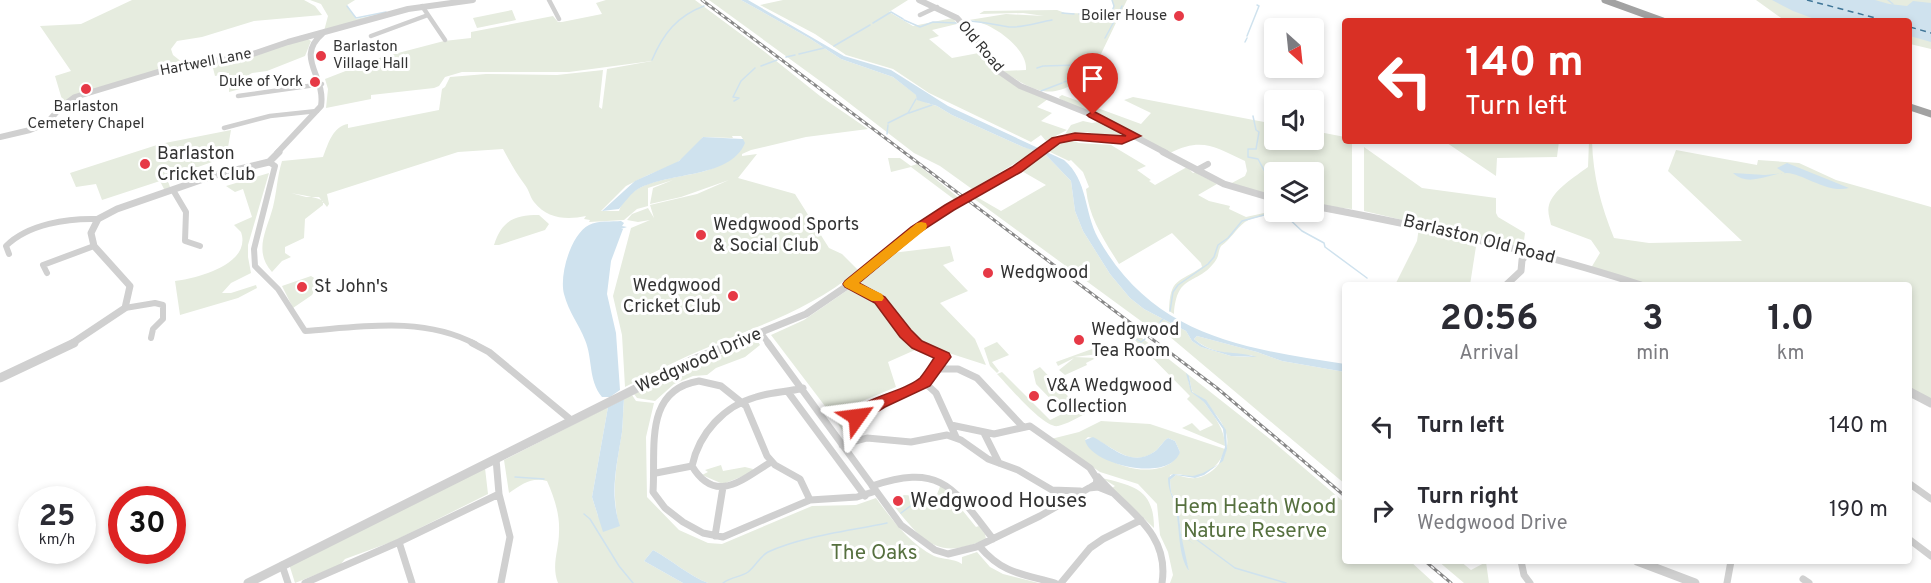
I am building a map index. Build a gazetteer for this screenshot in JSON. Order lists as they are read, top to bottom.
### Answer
{
  "streets": {
    "street": [
      "Old Road",
      "Hartwell Lane",
      "Barlaston Old Road",
      "Wedgwood Drive"
    ]
  },
  "crossings": [
    ["Old Road", "Wedgwood Drive"]
  ],
  "parks": ["Hem Heath Wood Nature Reserve", "The Oaks"],
  "places": [
    "Boiler House",
    "Barlaston Village Hall",
    "Duke of York",
    "Barlaston Cemetery Chapel",
    "Barlaston Cricket Club",
    "Wedgwood Sports & Social Club",
    "Wedgwood",
    "St John's",
    "Wedgwood Cricket Club",
    "Wedgwood Tea Room",
    "V&A Wedgwood Collection",
    "Wedgwood Houses"
  ],
  "north": "bottom right",
  "page": {
    "turn": ["140 m", "Turn left"],
    "eta": [
      "20:56",
      "Arrival",
      "3",
      "min",
      "1.0",
      "km"
    ],
    "list": [
      {
        "name": "Turn left",
        "value": "140 m"
      },
      {
        "name": "Turn right",
        "note": "Wedgwood Drive",
        "value": "190 m"
      }
    ],
    "speed": "25 km/h",
    "limit": "30"
  }
}
